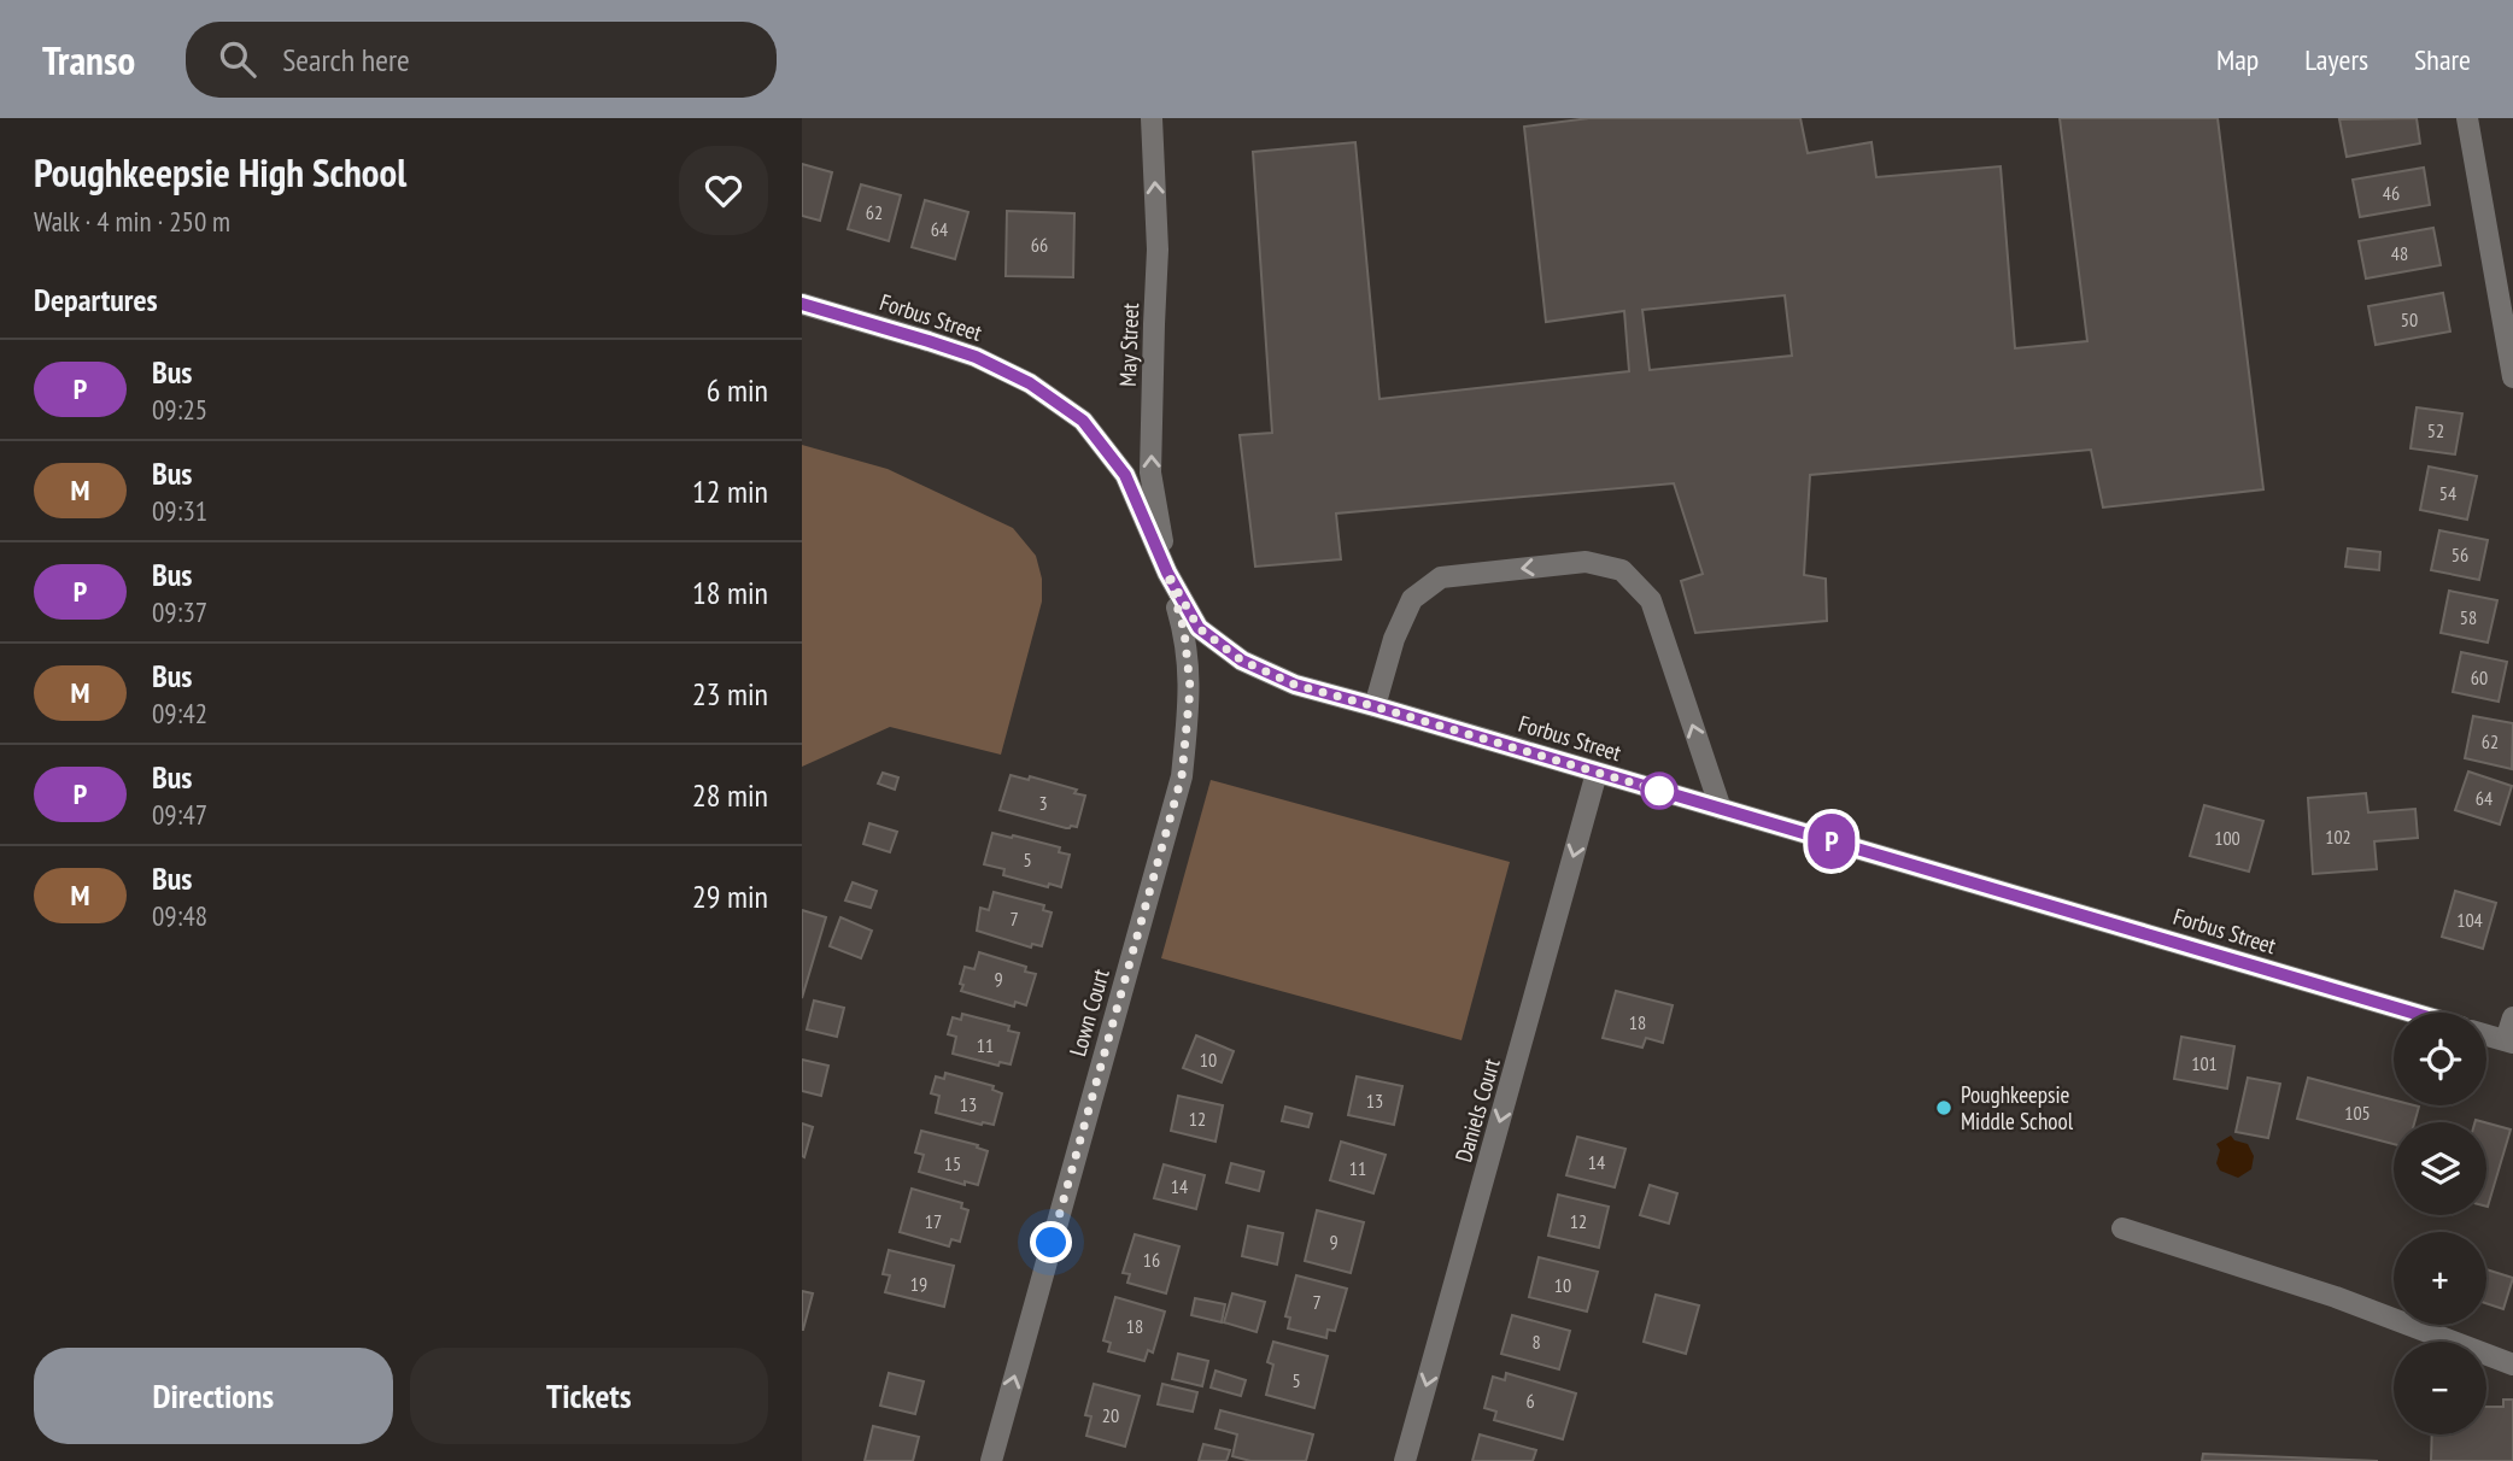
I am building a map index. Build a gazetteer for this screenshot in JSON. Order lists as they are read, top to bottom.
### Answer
{
  "streets": {
    "street": [
      "Forbus Street",
      "May Street",
      "Lown Court",
      "Daniels Court"
    ]
  },
  "crossings": [
    ["Forbus Street", "May Street"],
    ["Forbus Street", "Lown Court"],
    ["Forbus Street", "Daniels Court"],
    ["May Street", "Lown Court"]
  ],
  "one_way": ["May Street", "Lown Court", "Daniels Court"],
  "places": ["Poughkeepsie Middle School"],
  "lines": ["bus line P"],
  "house_numbers": [
    "46",
    "62",
    "64",
    "66",
    "48",
    "50",
    "52",
    "54",
    "56",
    "58",
    "60",
    "62",
    "64",
    "3",
    "102",
    "100",
    "5",
    "7",
    "104",
    "9",
    "18",
    "11",
    "10",
    "101",
    "13",
    "13",
    "105",
    "12",
    "14",
    "15",
    "11",
    "14",
    "17",
    "12",
    "9",
    "16",
    "19",
    "10",
    "7",
    "18",
    "8",
    "5",
    "6",
    "20"
  ],
  "page": {
    "header": "Transo",
    "search": "Search here",
    "nav": ["Map", "Layers", "Share"],
    "heading": [
      ["Poughkeepsie High School", "Walk · 4 min · 250 m"],
      "Departures"
    ],
    "on_map": "P",
    "list": [
      {
        "mark": "P",
        "name": "Bus",
        "note": "09:25",
        "value": "6 min"
      },
      {
        "mark": "M",
        "name": "Bus",
        "note": "09:31",
        "value": "12 min"
      },
      {
        "mark": "P",
        "name": "Bus",
        "note": "09:37",
        "value": "18 min"
      },
      {
        "mark": "M",
        "name": "Bus",
        "note": "09:42",
        "value": "23 min"
      },
      {
        "mark": "P",
        "name": "Bus",
        "note": "09:47",
        "value": "28 min"
      },
      {
        "mark": "M",
        "name": "Bus",
        "note": "09:48",
        "value": "29 min"
      }
    ],
    "map_buttons": ["+", "−"],
    "buttons": ["Directions", "Tickets"]
  }
}
